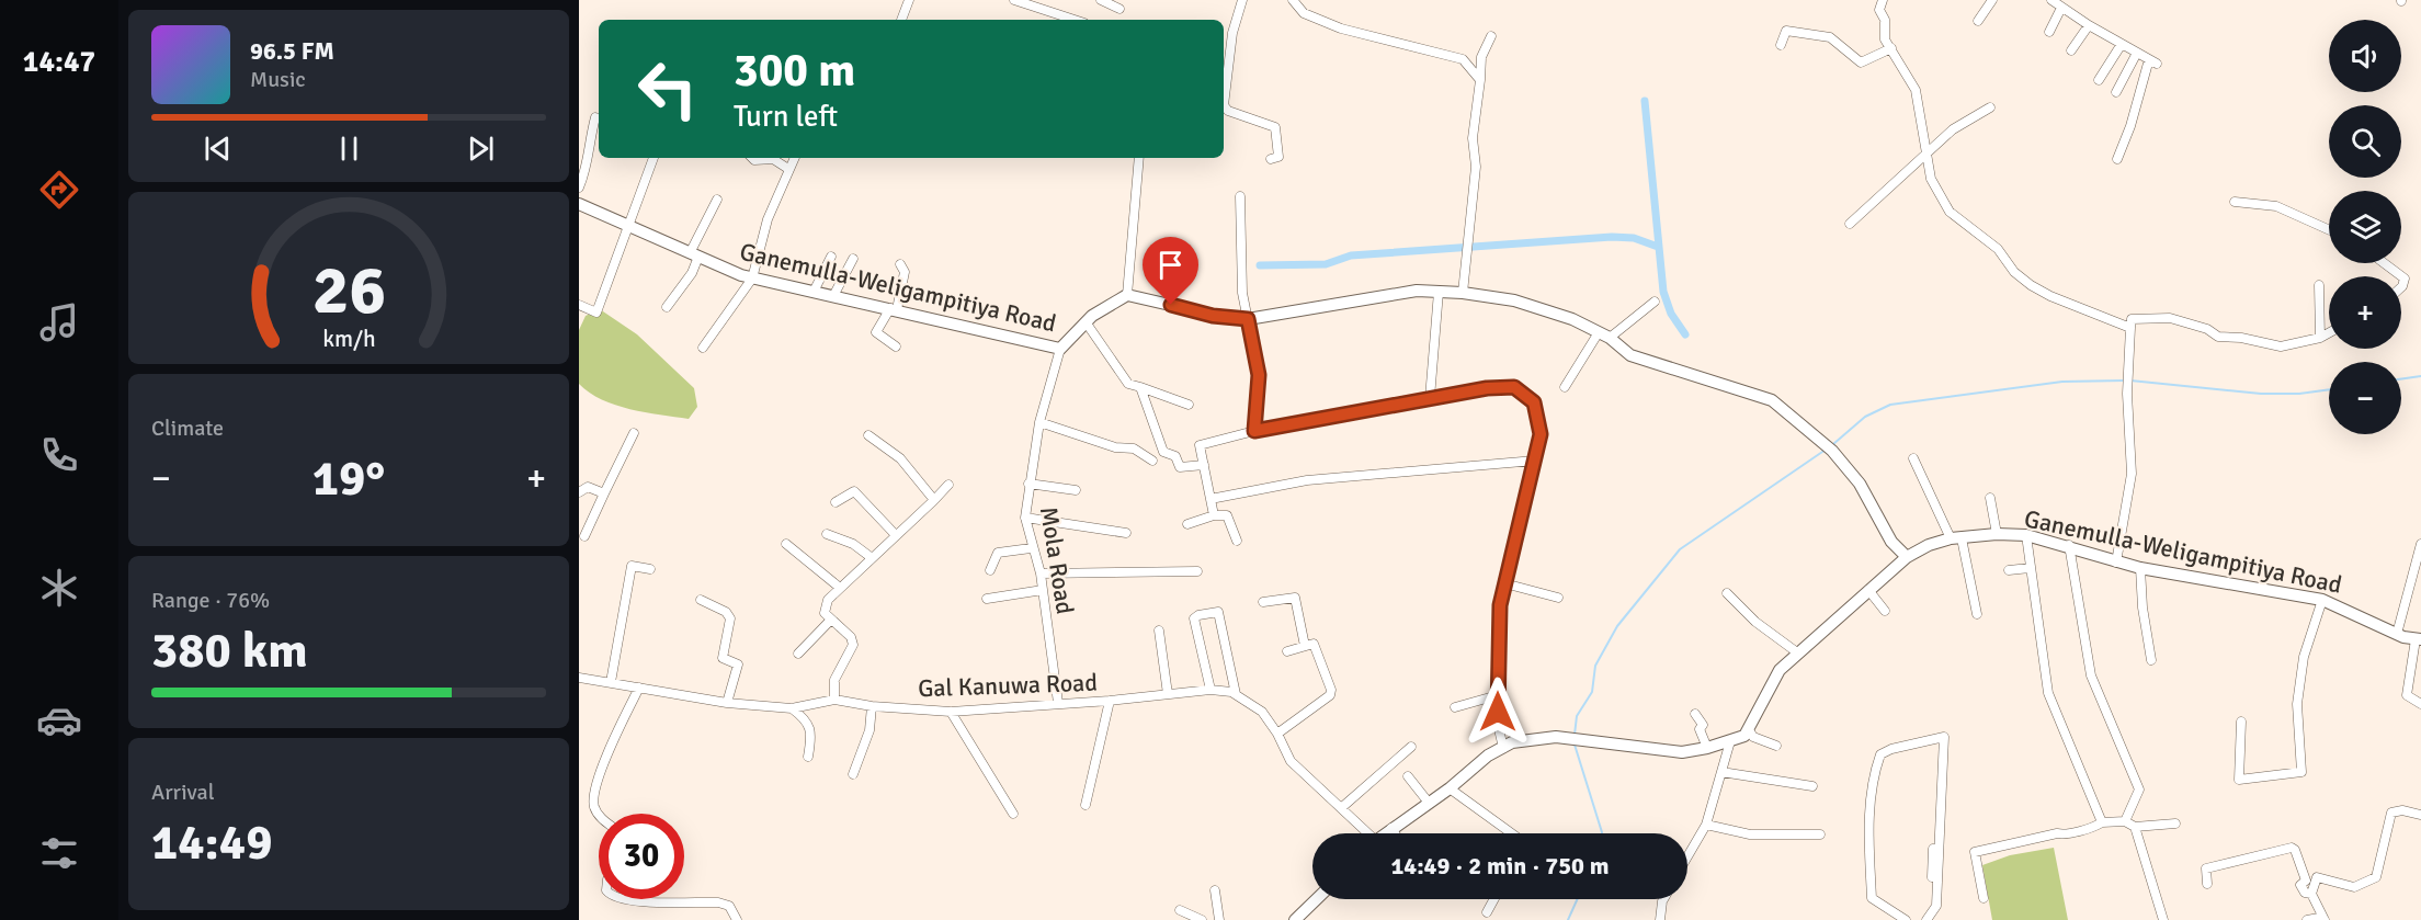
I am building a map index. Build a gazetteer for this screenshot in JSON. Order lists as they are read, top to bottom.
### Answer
{
  "streets": {
    "street": ["Ganemulla-Weligampitiya Road", "Mola Road", "Gal Kanuwa Road"]
  },
  "crossings": [
    ["Ganemulla-Weligampitiya Road", "Mola Road"],
    ["Mola Road", "Gal Kanuwa Road"]
  ],
  "page": {
    "tabs": "14:47",
    "map_buttons": ["+", "−"],
    "turn": ["300 m", "Turn left"],
    "song": ["96.5 FM", "Music"],
    "tile": [
      "Climate",
      ["Range · 76%", "380 km"],
      ["Arrival", "14:49"]
    ],
    "heat": ["−", "19°", "+"],
    "limit": "30",
    "trip": "14:49 · 2 min · 750 m",
    "gauge": ["26", "km/h"]
  }
}
